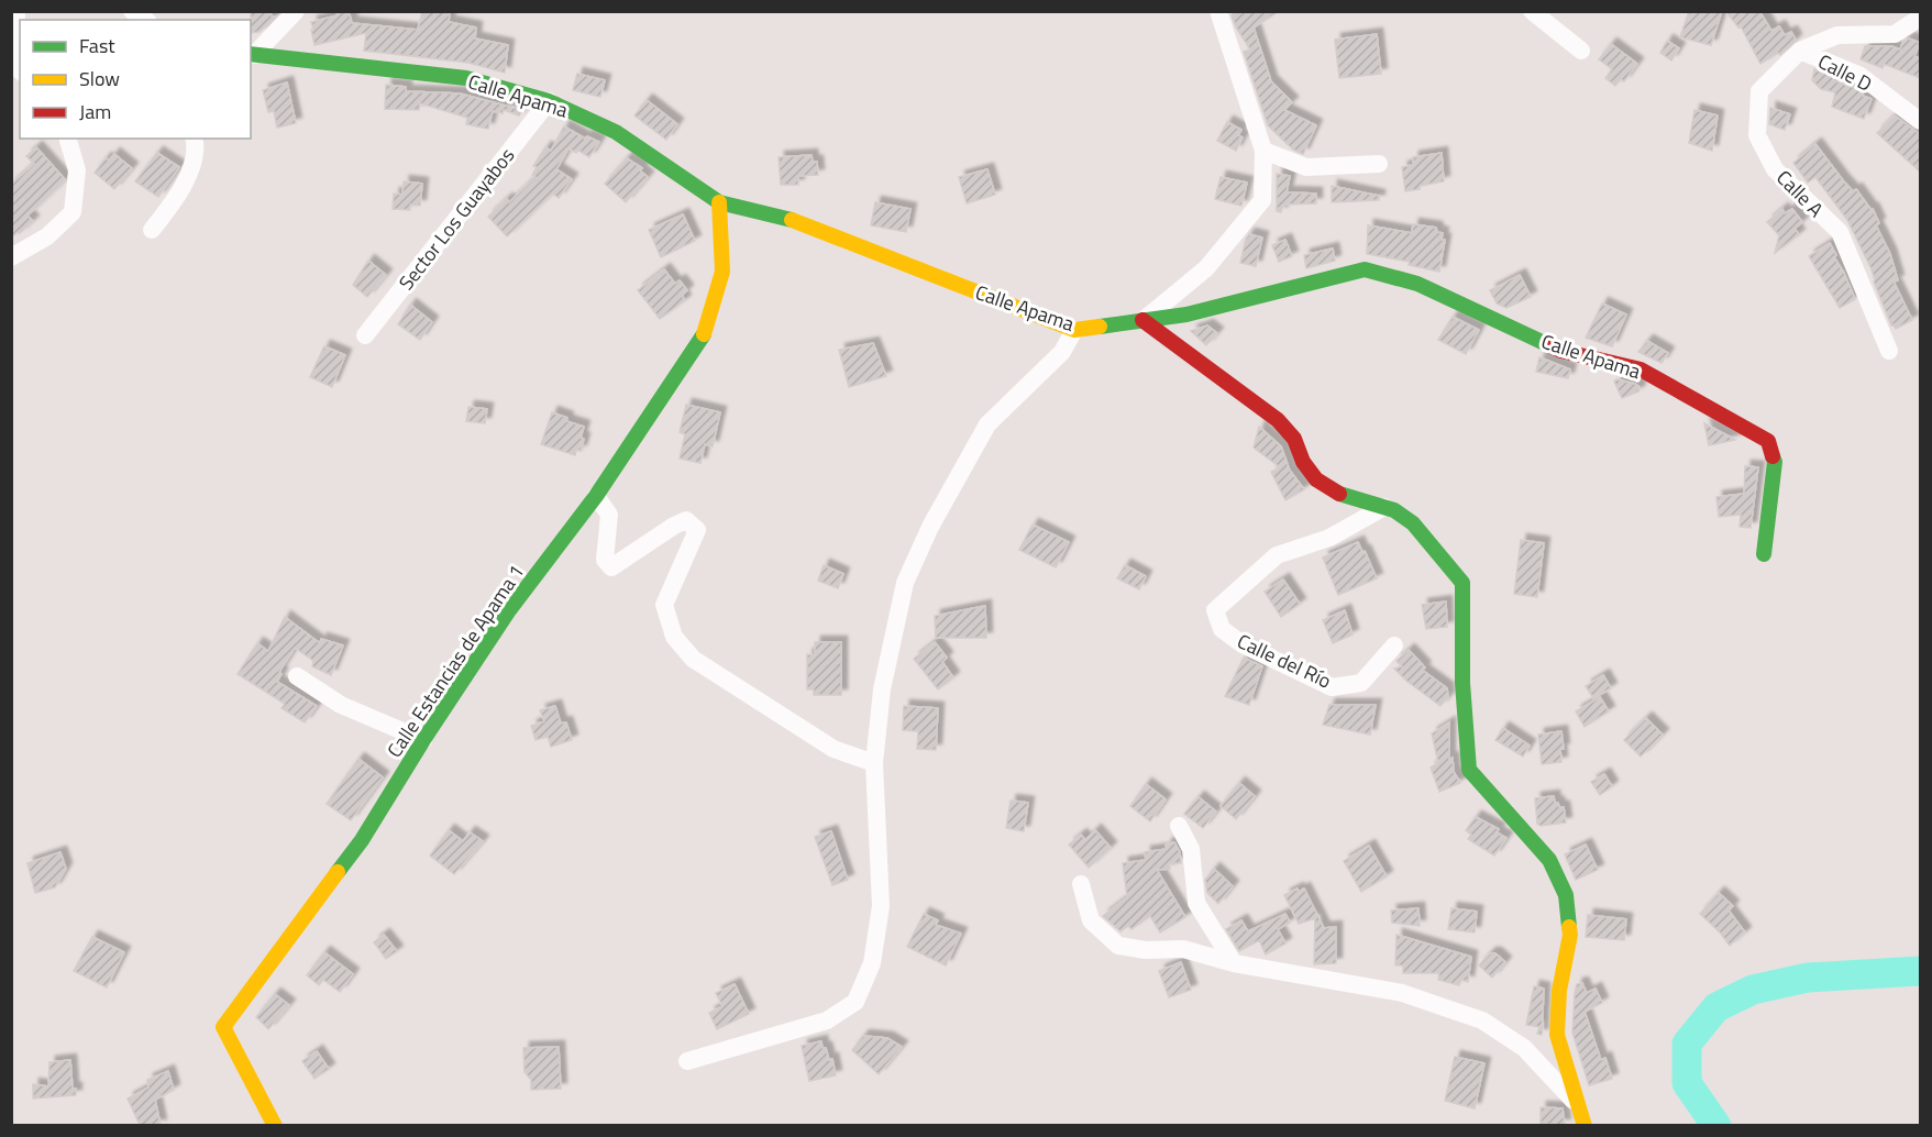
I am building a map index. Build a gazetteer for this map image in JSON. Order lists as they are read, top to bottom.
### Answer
{
  "streets": {
    "street": [
      "Calle D",
      "Calle Apama",
      "Calle A",
      "Sector Los Guayabos",
      "Calle Estancias de Apama 1",
      "Calle del Río"
    ]
  },
  "crossings": [
    ["Calle D", "Calle A"],
    ["Calle Apama", "Sector Los Guayabos"],
    ["Calle Apama", "Calle Estancias de Apama 1"]
  ],
  "legend": ["Fast", "Slow", "Jam"]
}
